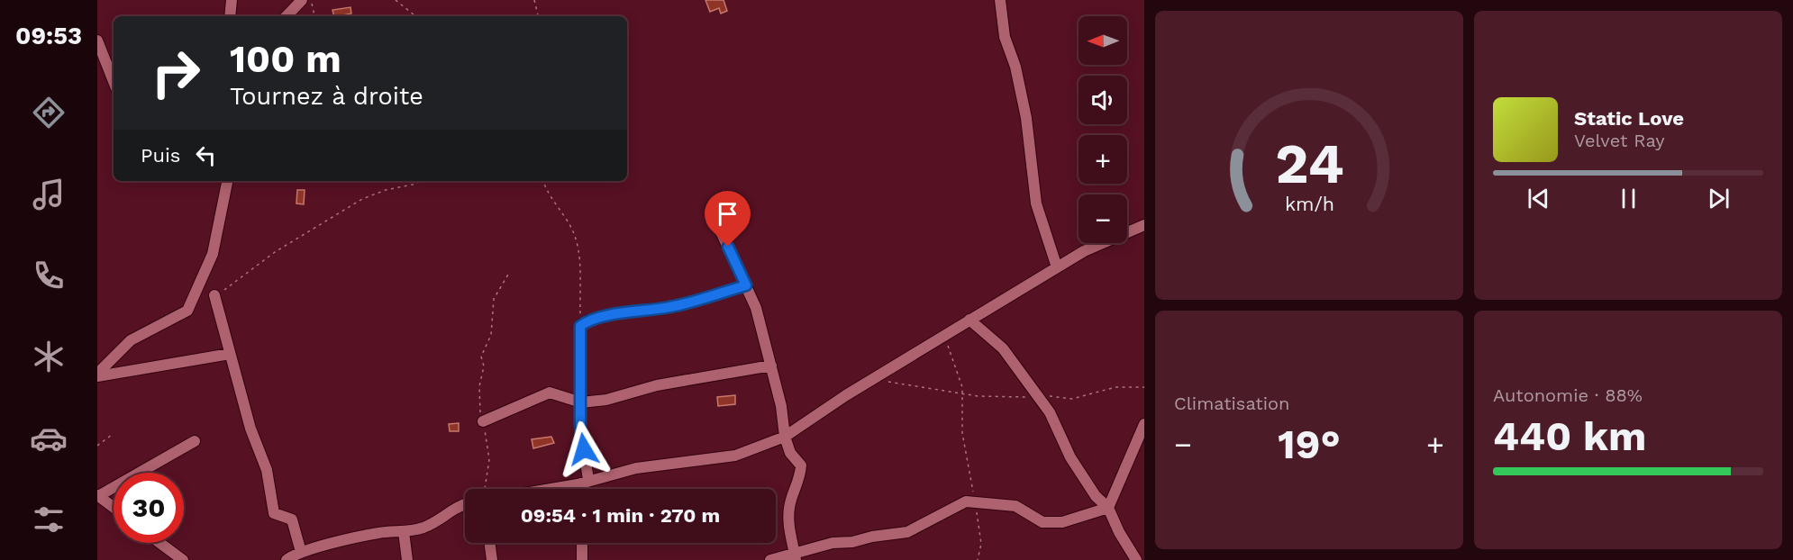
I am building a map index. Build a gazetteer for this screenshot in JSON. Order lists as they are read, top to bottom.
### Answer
{
  "north": "left",
  "page": {
    "tabs": "09:53",
    "map_buttons": ["+", "−"],
    "turn": ["100 m", "Tournez à droite"],
    "song": ["Static Love", "Velvet Ray"],
    "then": "Puis",
    "tile": [
      "Climatisation",
      ["Autonomie · 88%", "440 km"]
    ],
    "heat": ["−", "19°", "+"],
    "limit": "30",
    "trip": "09:54 · 1 min · 270 m",
    "gauge": ["24", "km/h"]
  }
}
